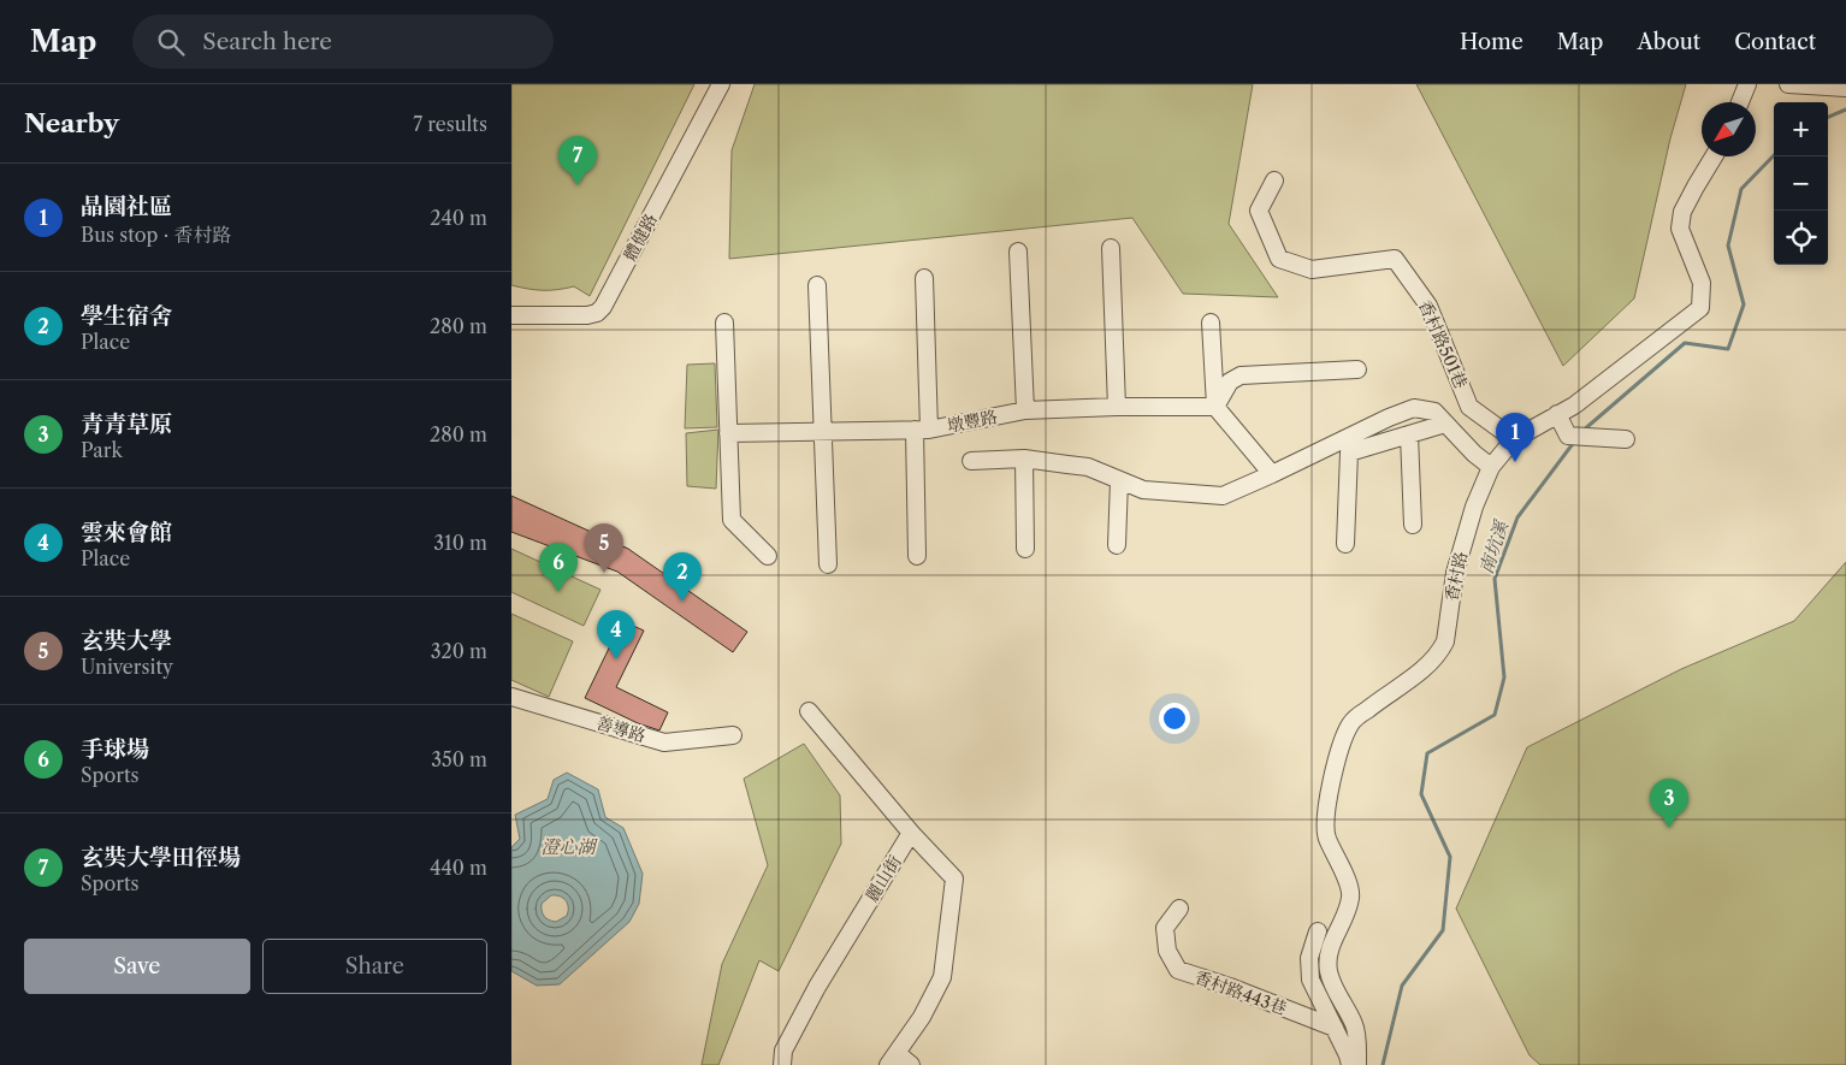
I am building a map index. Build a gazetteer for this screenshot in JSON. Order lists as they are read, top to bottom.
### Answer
{
  "streets": {
    "street": [
      "體健路",
      "香村路501巷",
      "墩豐路",
      "香村路",
      "善導路",
      "麗山街",
      "香村路443巷"
    ]
  },
  "crossings": [
    ["香村路501巷", "香村路"]
  ],
  "water": ["南坑溪", "澄心湖"],
  "north": "bottom left",
  "page": {
    "header": "Map",
    "search": "Search here",
    "nav": [
      "Home",
      "Map",
      "About",
      "Contact"
    ],
    "heading": ["Nearby", "7 results"],
    "map_buttons": ["+", "−"],
    "pins": [
      "7",
      "1",
      "5",
      "6",
      "2",
      "4",
      "3"
    ],
    "list": [
      {
        "mark": "1",
        "name": "晶園社區",
        "note": "Bus stop · 香村路",
        "value": "240 m"
      },
      {
        "mark": "2",
        "name": "學生宿舍",
        "note": "Place",
        "value": "280 m"
      },
      {
        "mark": "3",
        "name": "青青草原",
        "note": "Park",
        "value": "280 m"
      },
      {
        "mark": "4",
        "name": "雲來會館",
        "note": "Place",
        "value": "310 m"
      },
      {
        "mark": "5",
        "name": "玄奘大學",
        "note": "University",
        "value": "320 m"
      },
      {
        "mark": "6",
        "name": "手球場",
        "note": "Sports",
        "value": "350 m"
      },
      {
        "mark": "7",
        "name": "玄奘大學田徑場",
        "note": "Sports",
        "value": "440 m"
      }
    ],
    "buttons": ["Save", "Share"]
  }
}
